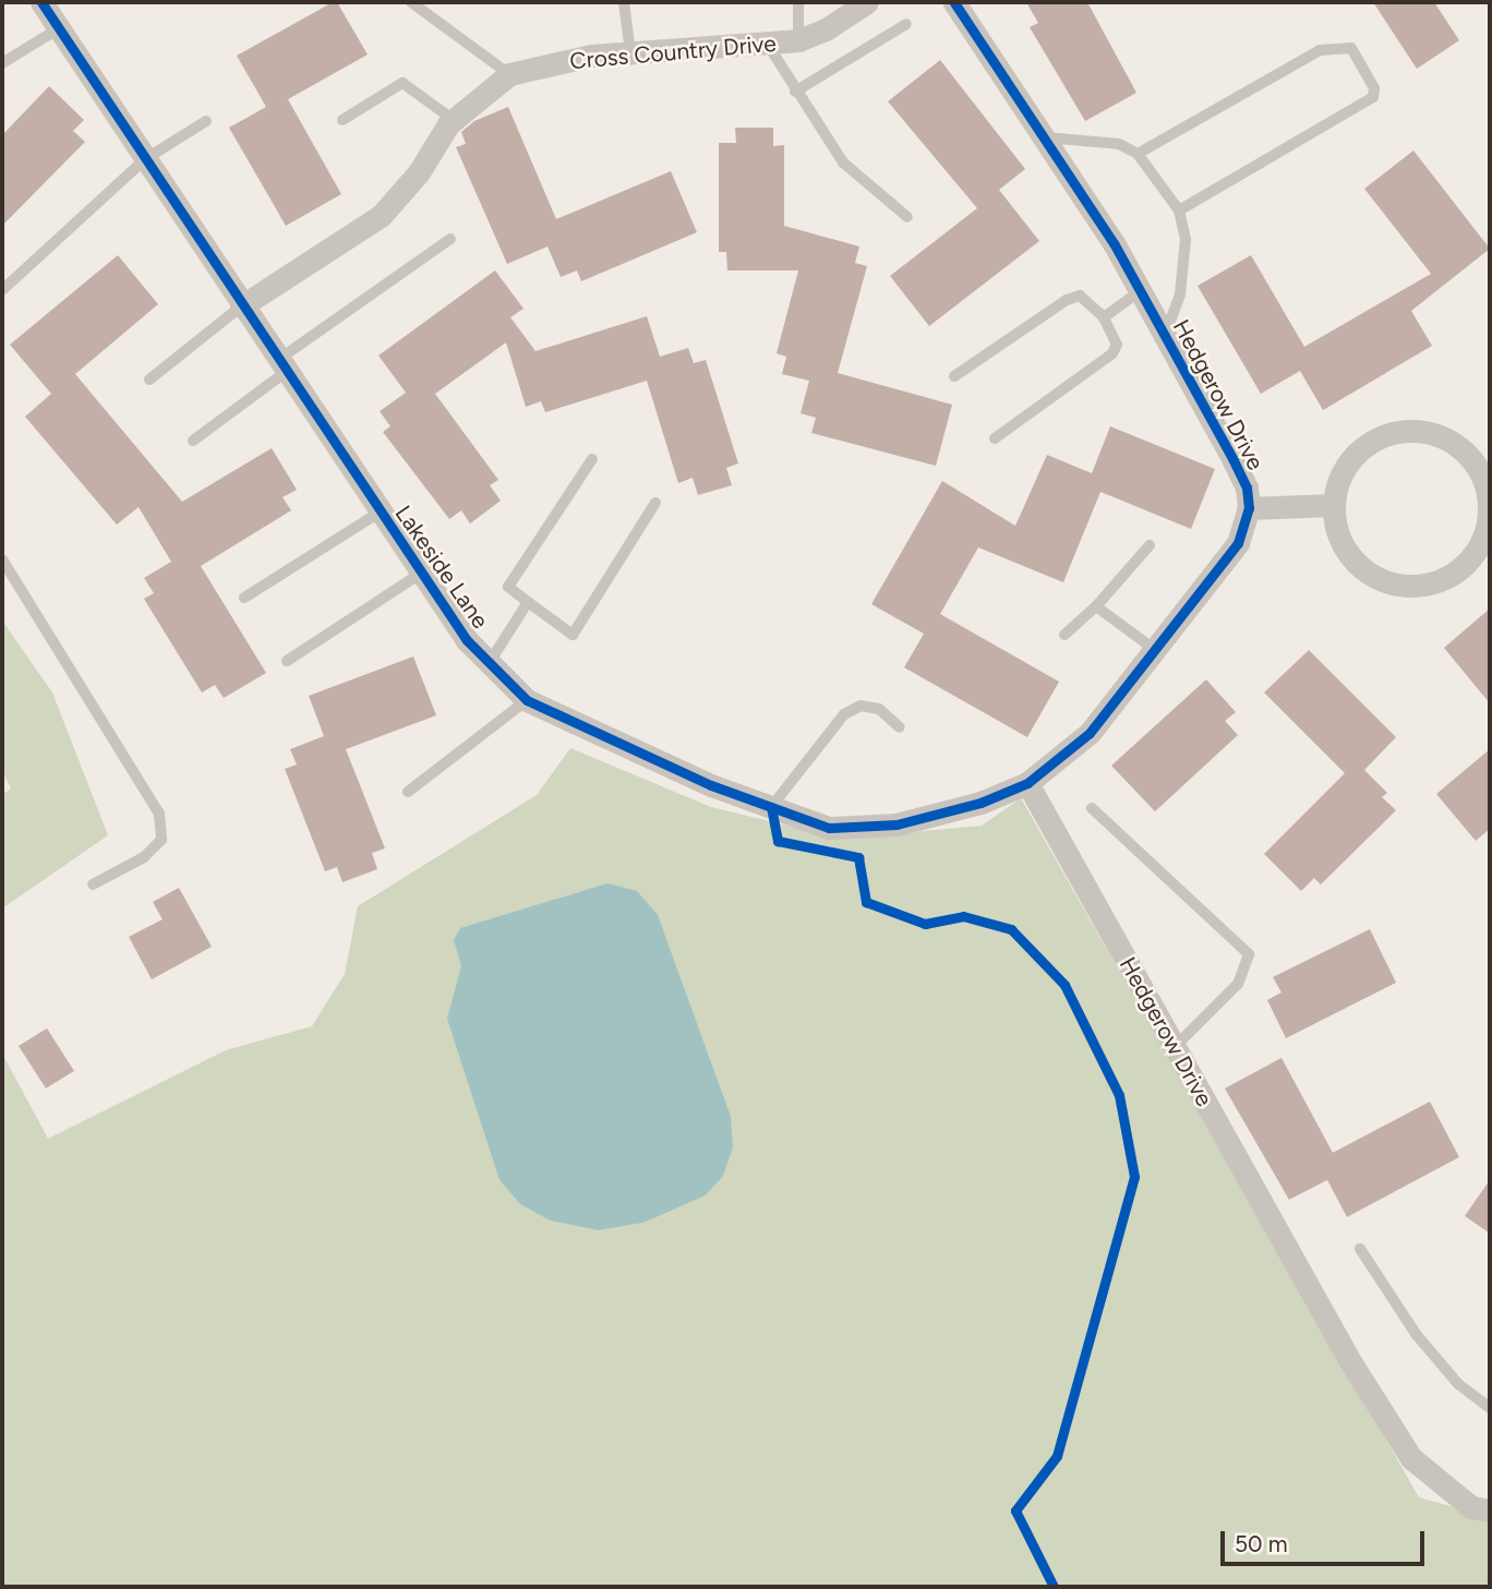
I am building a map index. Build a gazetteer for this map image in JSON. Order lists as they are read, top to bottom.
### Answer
{
  "streets": {
    "street": ["Cross Country Drive", "Hedgerow Drive", "Lakeside Lane"]
  },
  "crossings": [
    ["Cross Country Drive", "Lakeside Lane"],
    ["Hedgerow Drive", "Lakeside Lane"]
  ],
  "scale_bar": "50 m"
}
